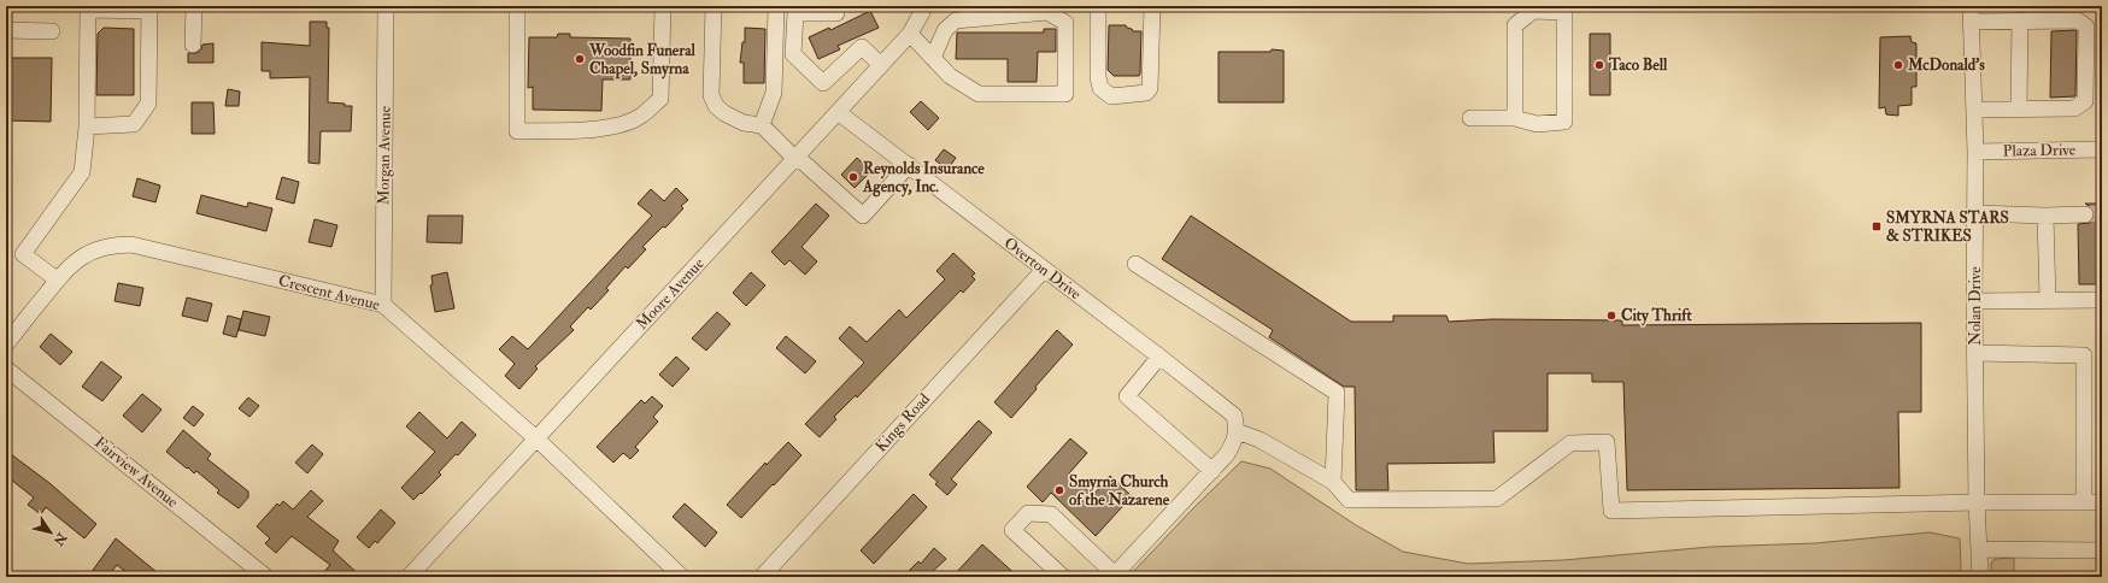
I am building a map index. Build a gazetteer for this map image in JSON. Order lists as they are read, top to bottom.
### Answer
{
  "streets": {
    "street": [
      "Plaza Drive",
      "Morgan Avenue",
      "Overton Drive",
      "Crescent Avenue",
      "Moore Avenue",
      "Nolan Drive",
      "Kings Road",
      "Fairview Avenue"
    ]
  },
  "crossings": [
    ["Plaza Drive", "Nolan Drive"],
    ["Morgan Avenue", "Crescent Avenue"],
    ["Overton Drive", "Moore Avenue"],
    ["Overton Drive", "Kings Road"],
    ["Crescent Avenue", "Moore Avenue"]
  ],
  "places": {
    "other": [
      "Woodfin Funeral Chapel, Smyrna",
      "Taco Bell",
      "McDonald's",
      "Reynolds Insurance Agency, Inc.",
      "City Thrift",
      "Smyrna Church of the Nazarene"
    ],
    "transit": ["SMYRNA STARS & STRIKES"]
  },
  "north": "bottom right"
}
